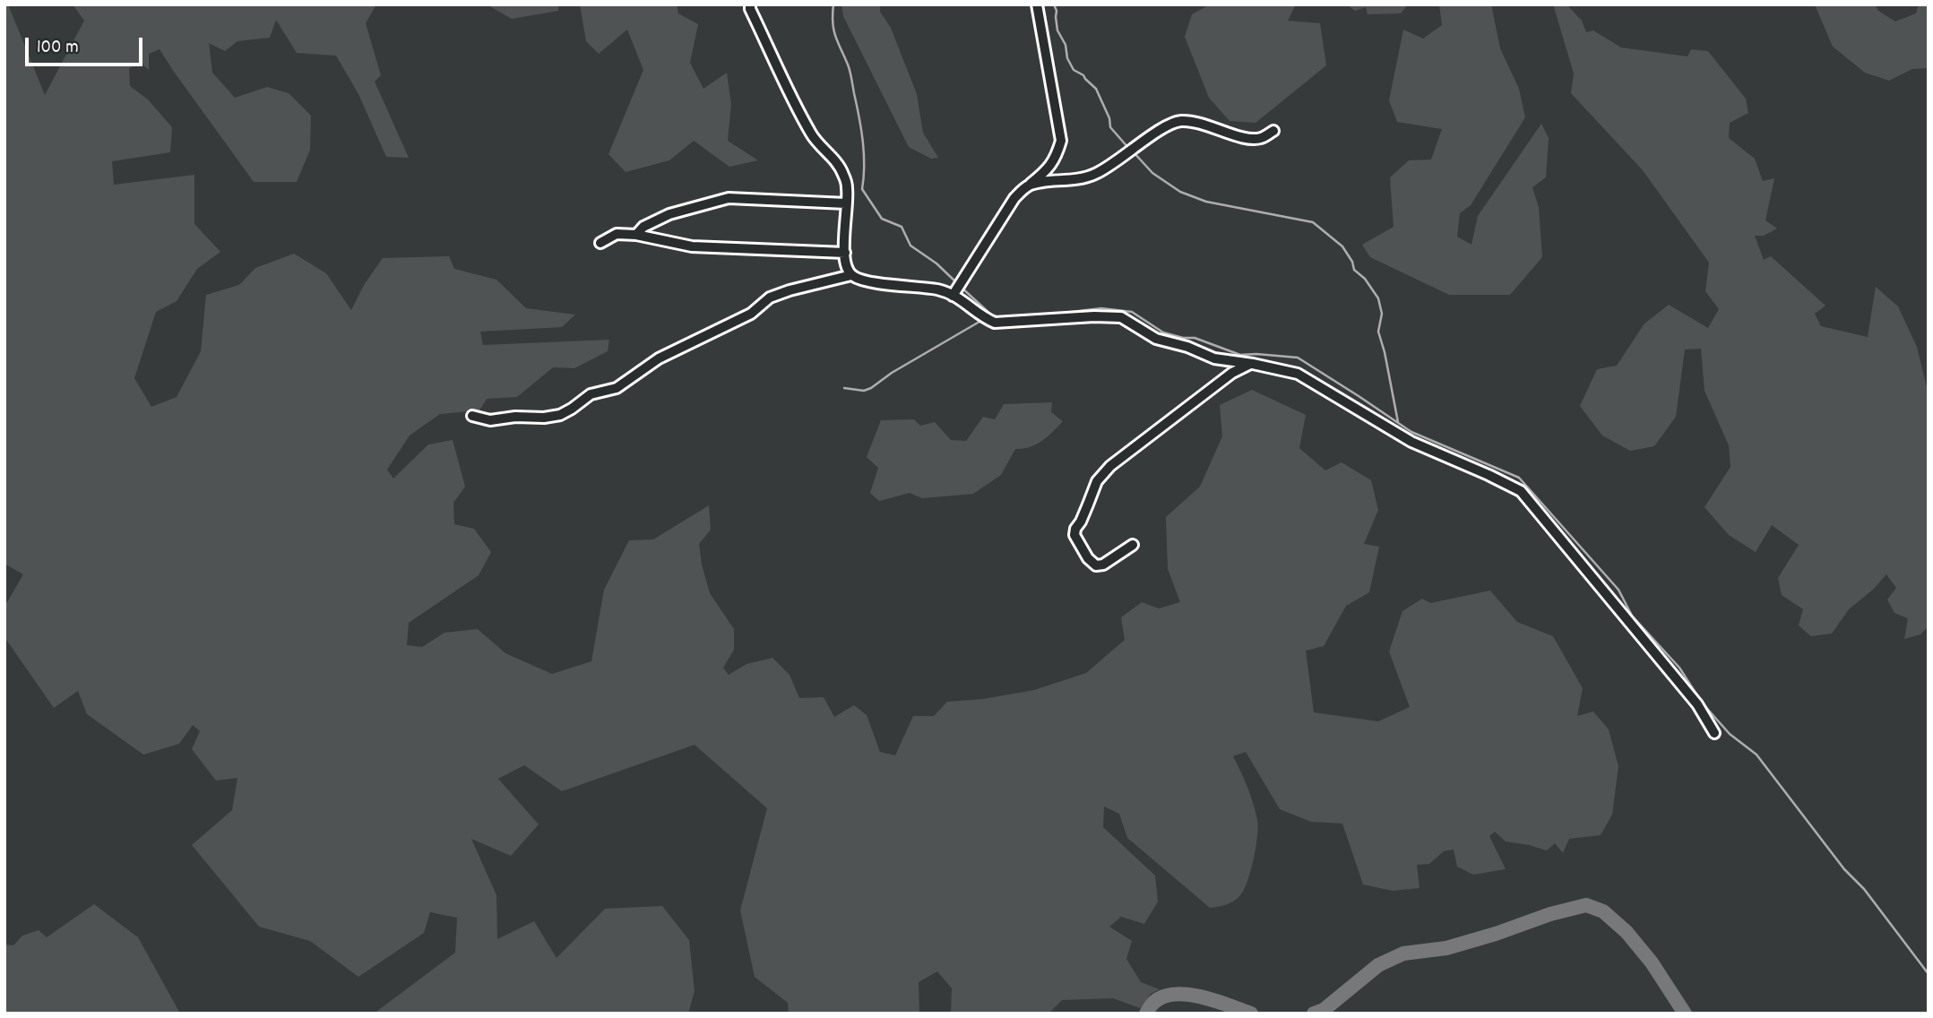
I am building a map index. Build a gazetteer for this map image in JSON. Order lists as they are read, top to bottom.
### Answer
{
  "scale_bar": "100 m"
}
